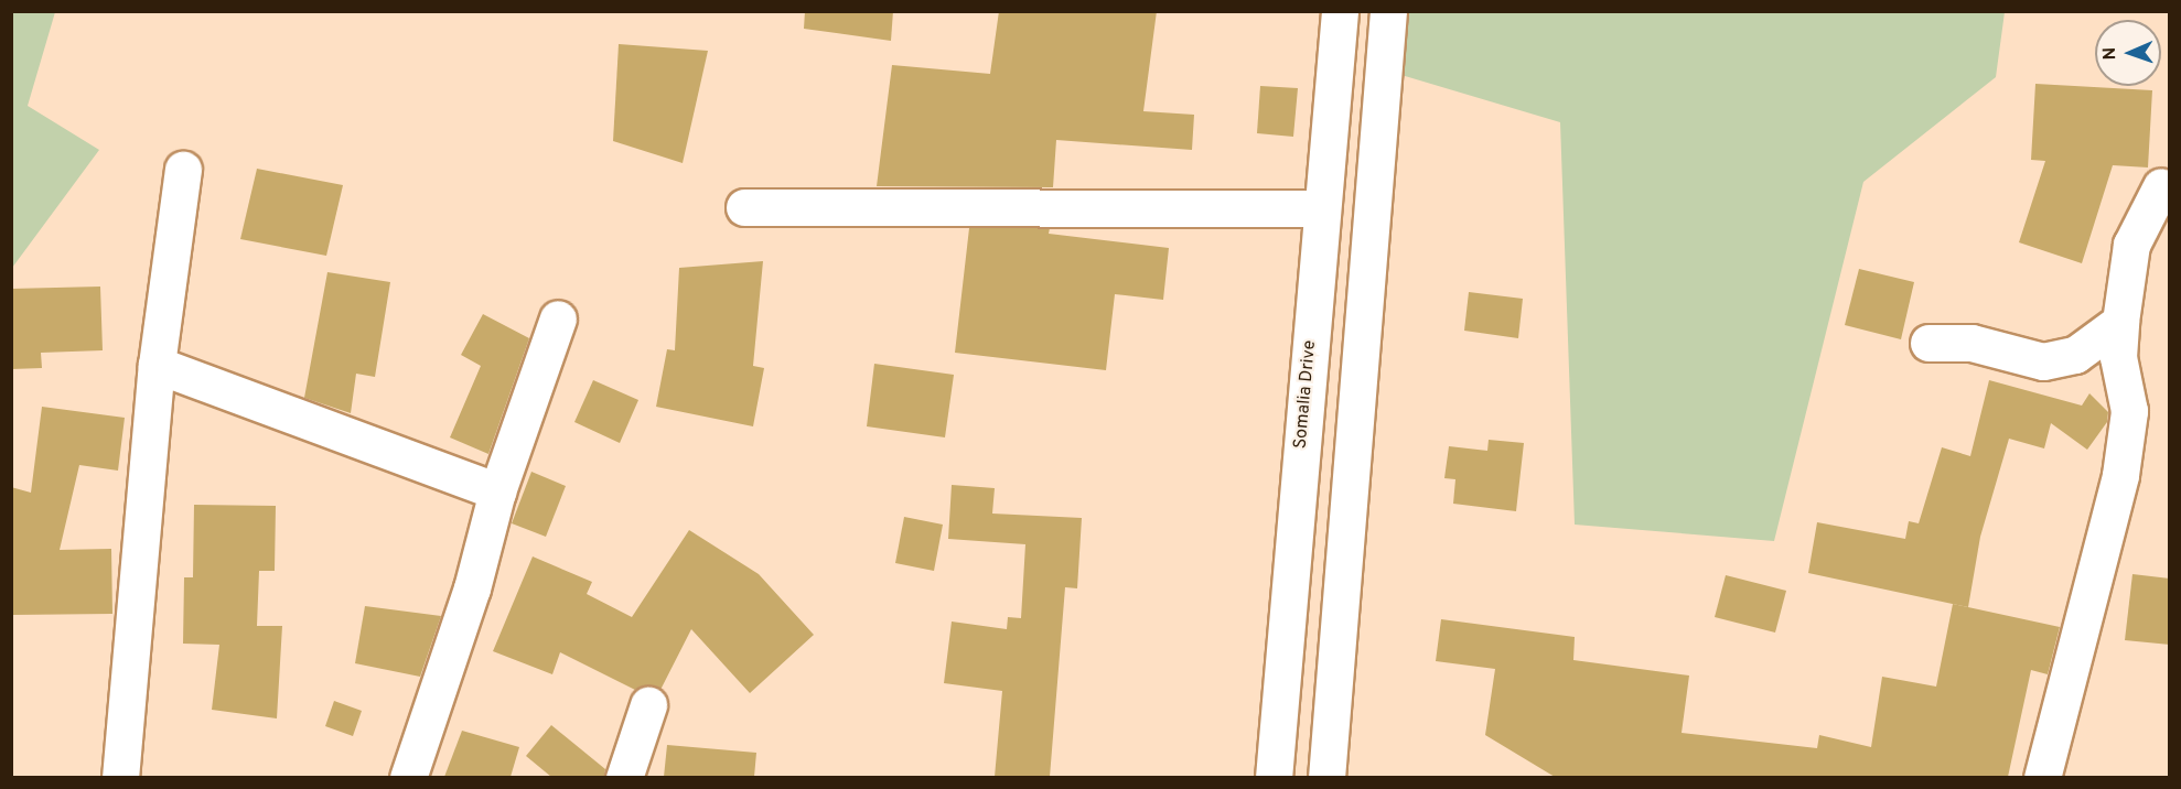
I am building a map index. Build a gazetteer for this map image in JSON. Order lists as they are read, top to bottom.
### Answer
{
  "streets": {
    "street": ["Somalia Drive"]
  },
  "north": "left"
}
